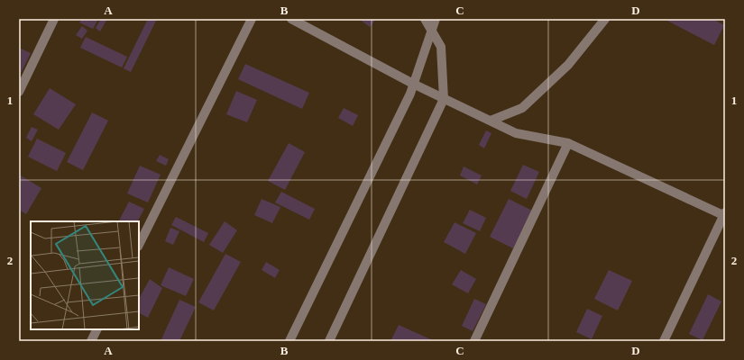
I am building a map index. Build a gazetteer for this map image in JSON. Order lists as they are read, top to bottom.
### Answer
{
  "grid": {
    "columns": [
      "A",
      "B",
      "C",
      "D"
    ],
    "rows": ["1", "2"]
  }
}
